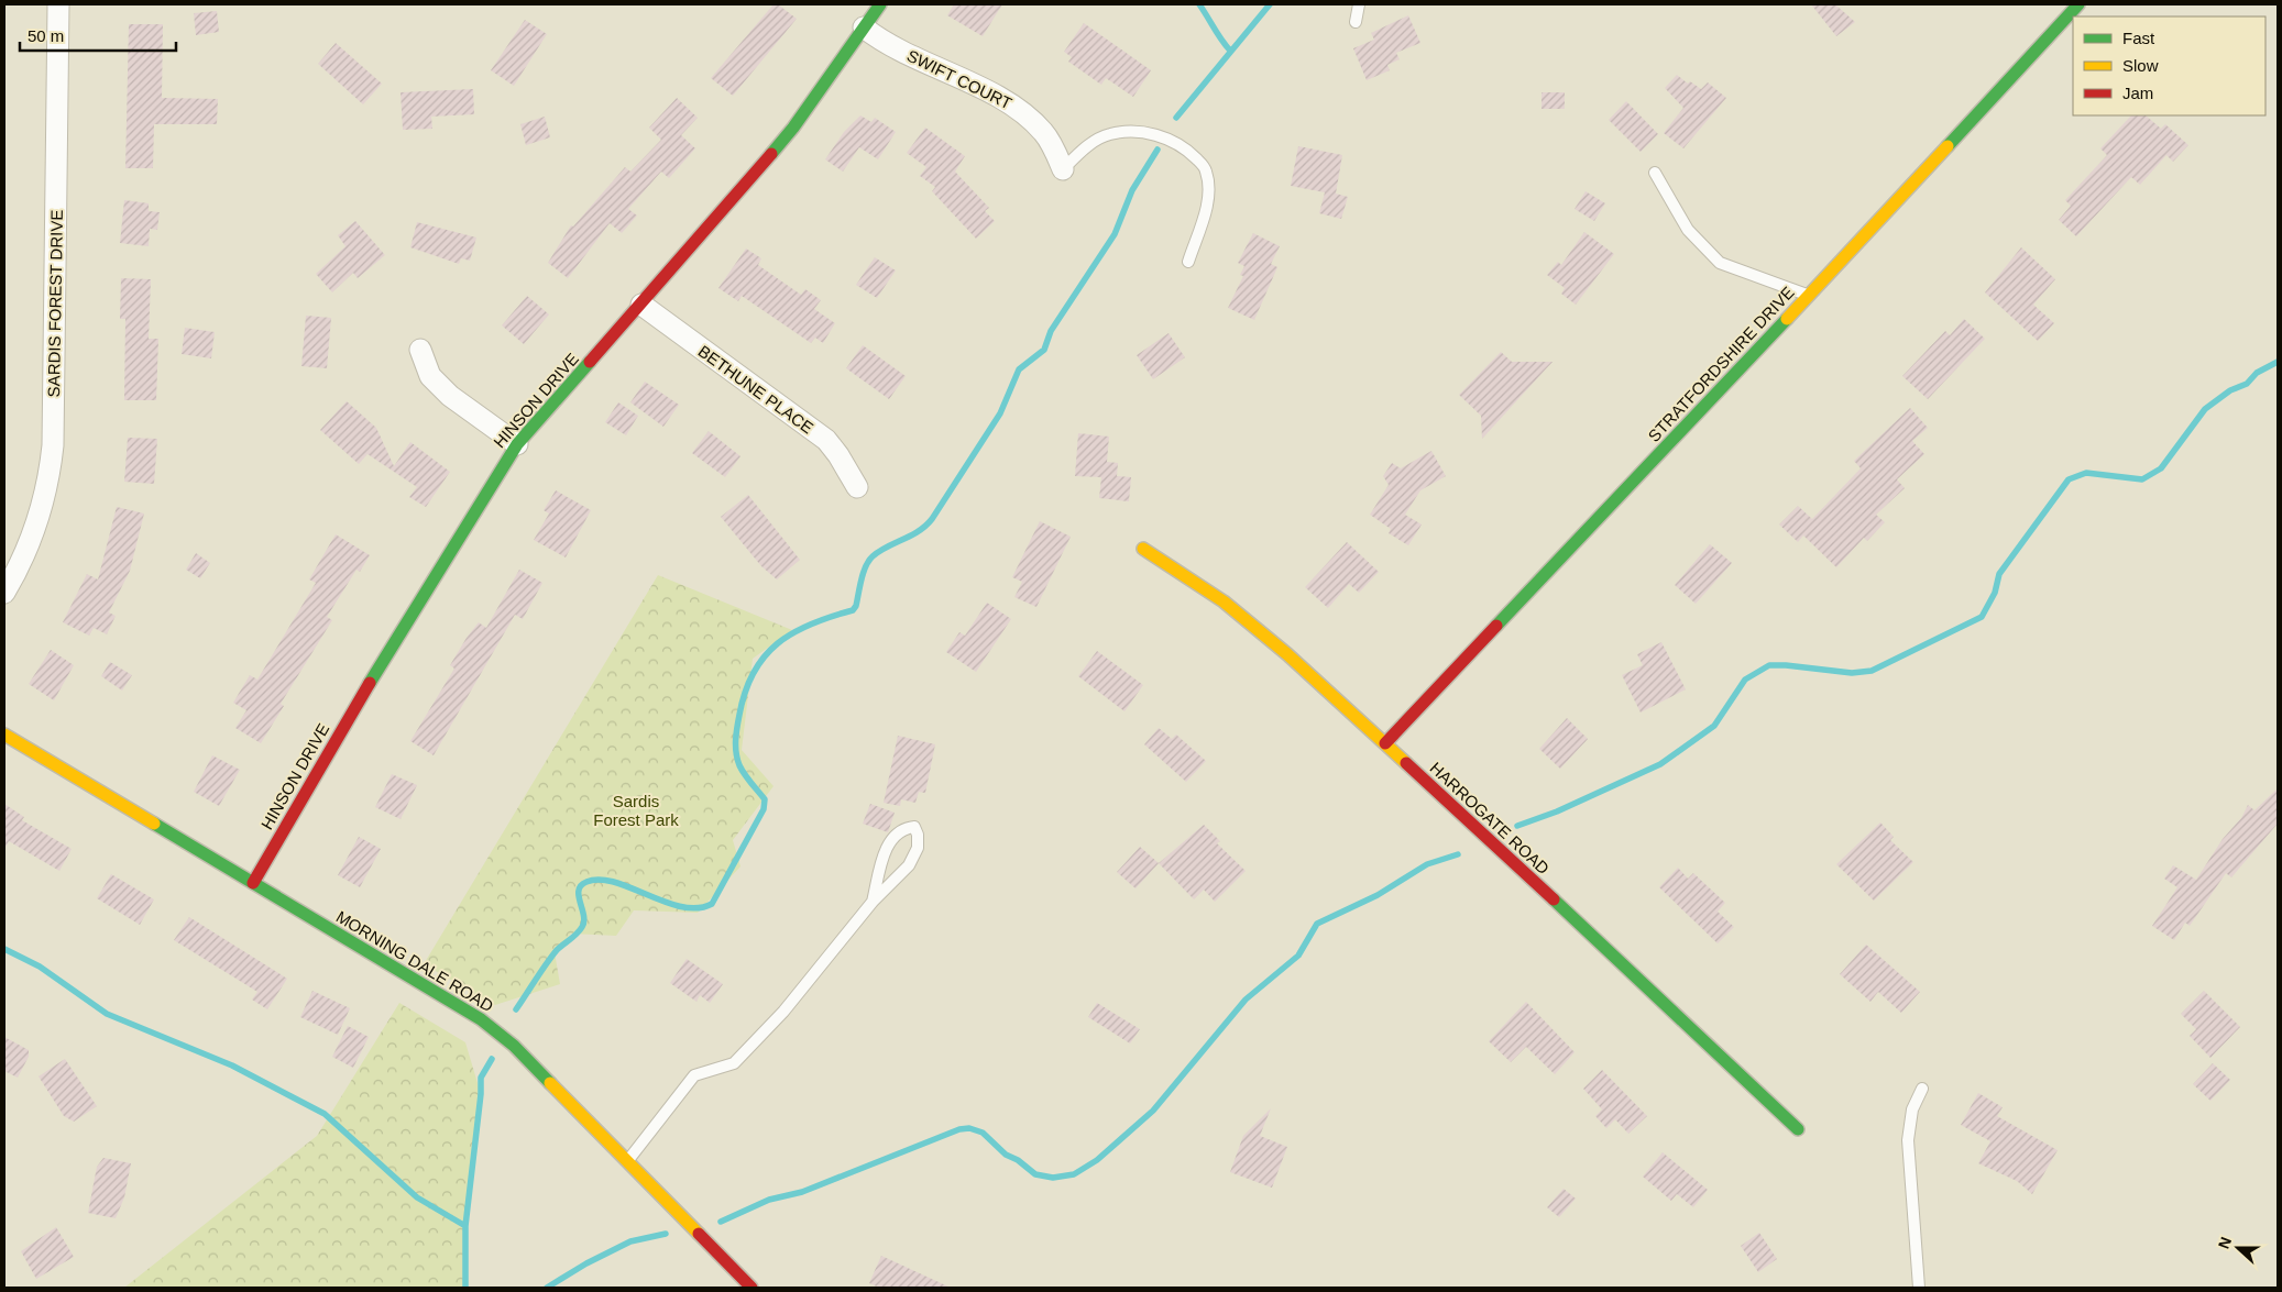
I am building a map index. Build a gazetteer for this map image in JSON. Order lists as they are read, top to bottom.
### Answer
{
  "streets": {
    "street": [
      "SWIFT COURT",
      "SARDIS FOREST DRIVE",
      "STRATFORDSHIRE DRIVE",
      "BETHUNE PLACE",
      "HINSON DRIVE",
      "HARROGATE ROAD",
      "MORNING DALE ROAD"
    ]
  },
  "crossings": [
    ["SWIFT COURT", "HINSON DRIVE"],
    ["STRATFORDSHIRE DRIVE", "HARROGATE ROAD"],
    ["BETHUNE PLACE", "HINSON DRIVE"],
    ["HINSON DRIVE", "MORNING DALE ROAD"]
  ],
  "parks": ["Sardis Forest Park"],
  "legend": ["Fast", "Slow", "Jam"],
  "scale_bar": "50 m",
  "north": "left"
}
